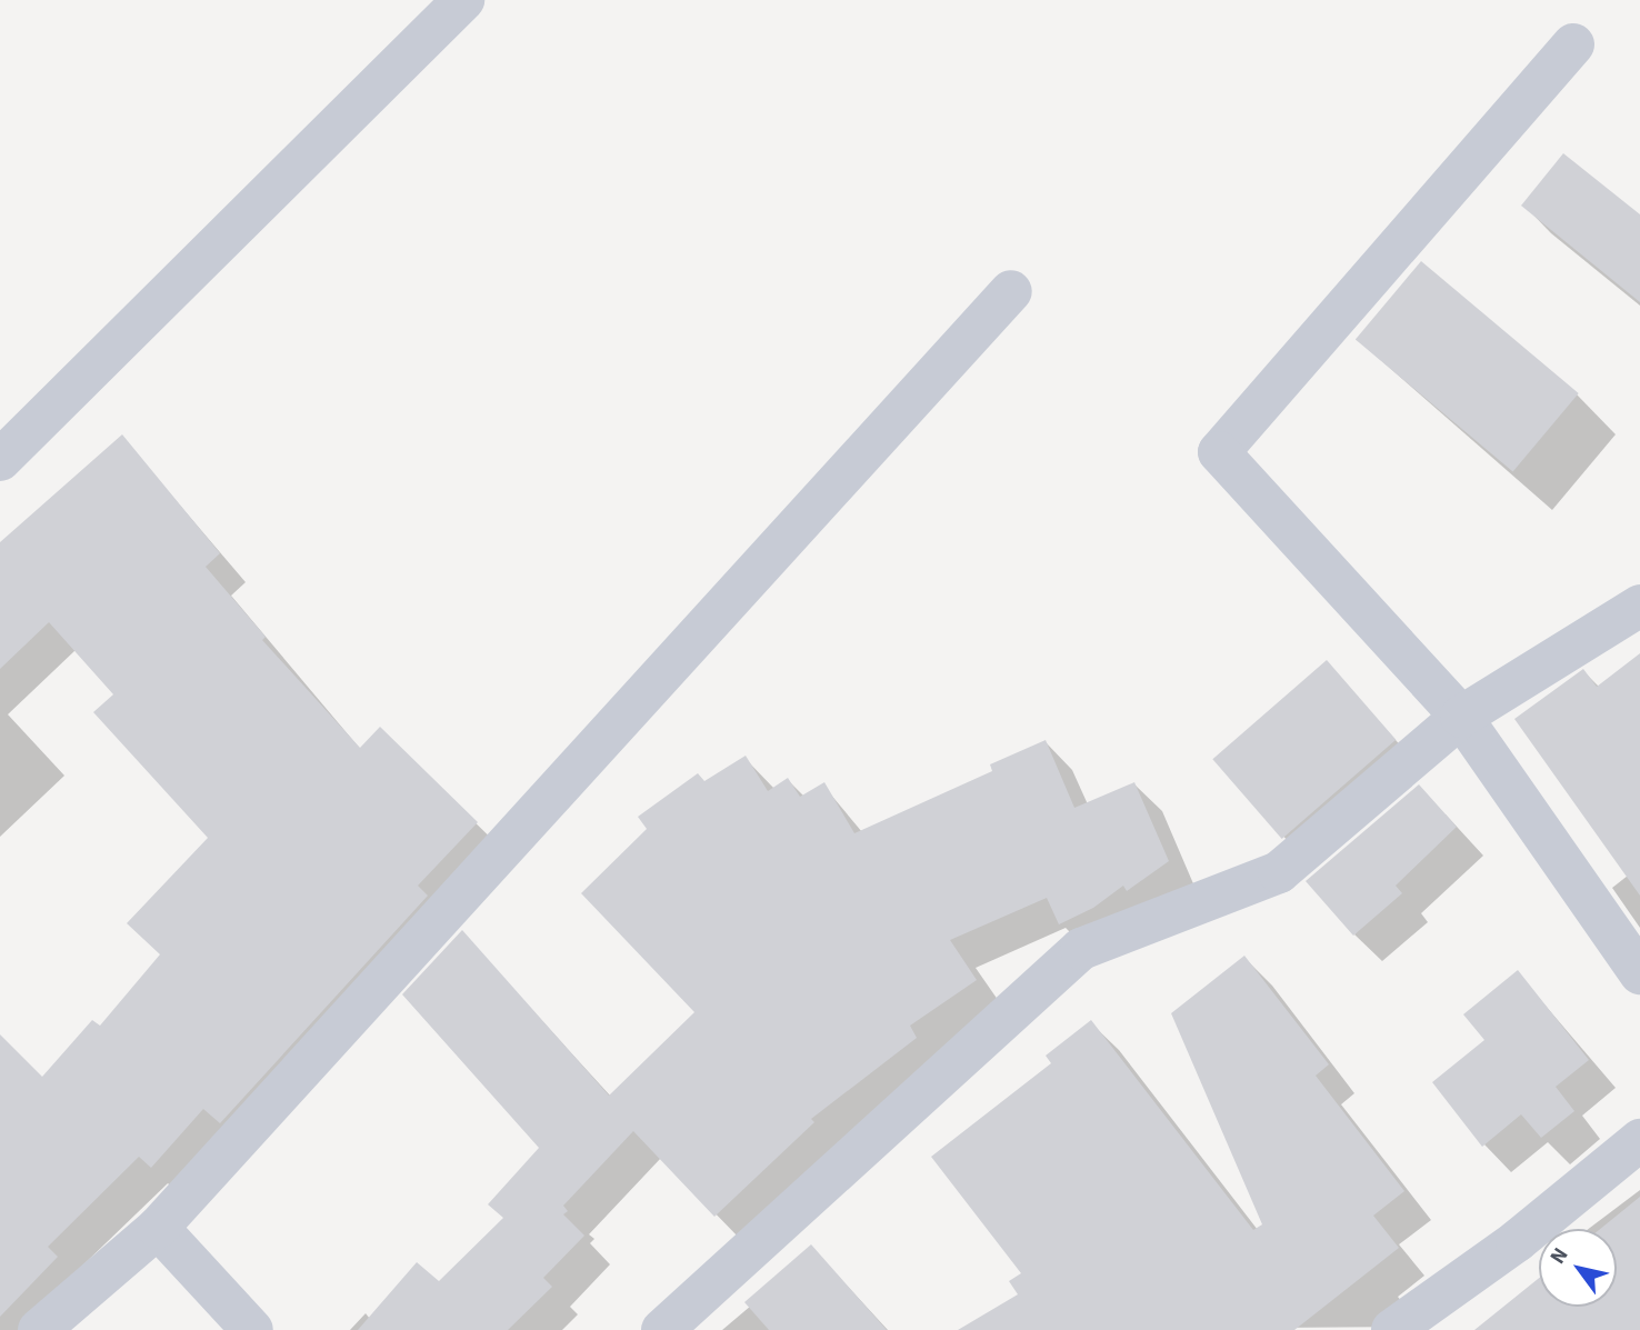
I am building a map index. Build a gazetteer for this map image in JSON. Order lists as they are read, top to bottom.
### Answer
{
  "north": "top left"
}
